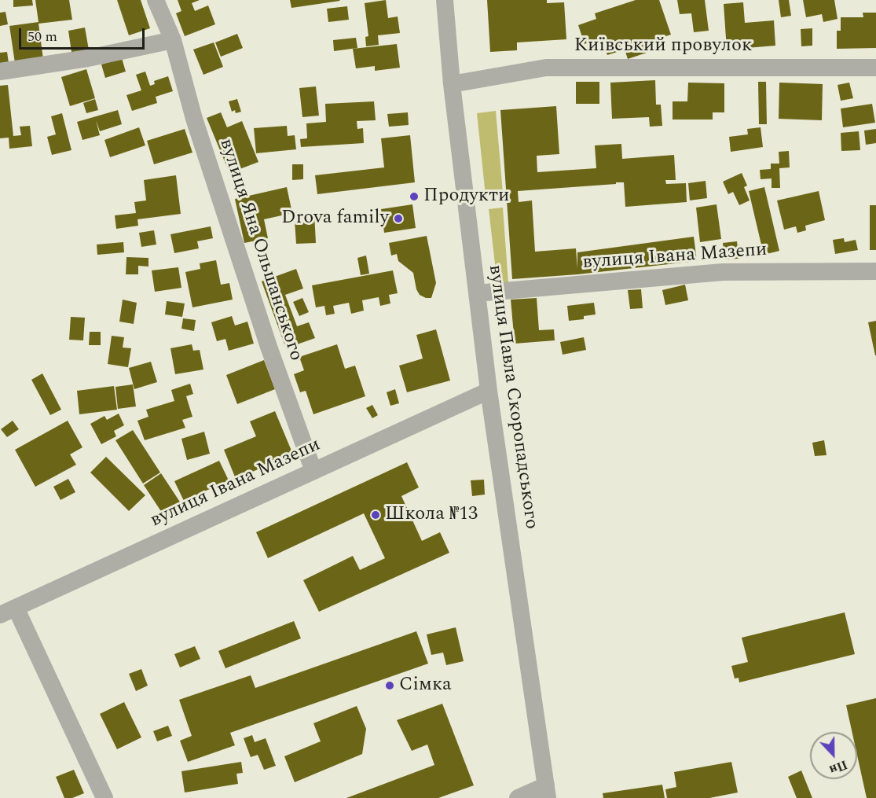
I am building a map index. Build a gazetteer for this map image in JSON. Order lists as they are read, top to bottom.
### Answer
{
  "streets": {
    "street": [
      "Київський провулок",
      "вулиця Яна Ольшанського",
      "вулиця Івана Мазепи",
      "вулиця Павла Скоропадського"
    ]
  },
  "crossings": [
    ["Київський провулок", "вулиця Павла Скоропадського"],
    ["вулиця Яна Ольшанського", "вулиця Івана Мазепи"],
    ["вулиця Івана Мазепи", "вулиця Павла Скоропадського"]
  ],
  "places": [
    "Продукти",
    "Drova family",
    "Школа №13",
    "Сімка"
  ],
  "scale_bar": "50 m",
  "north": "bottom"
}
